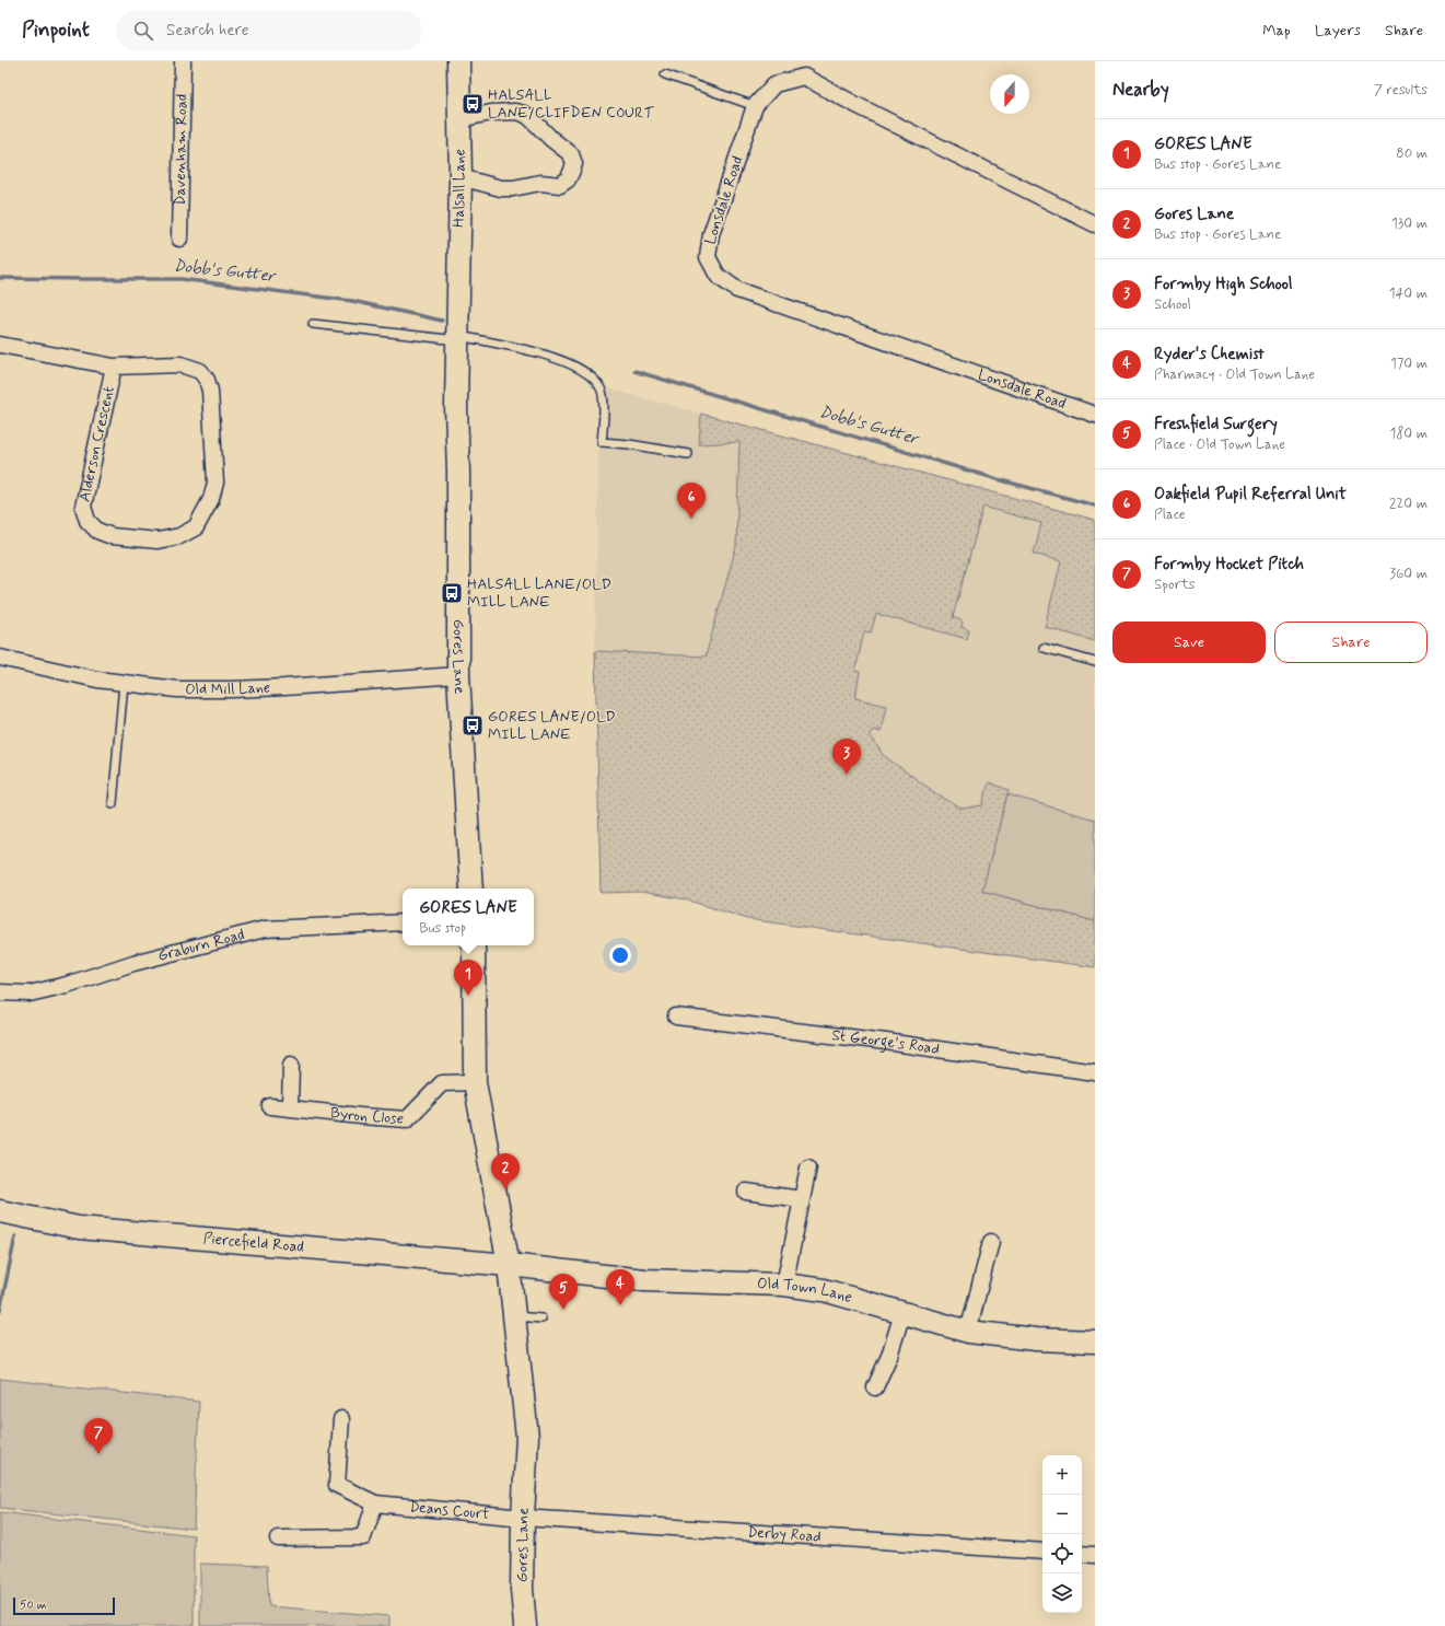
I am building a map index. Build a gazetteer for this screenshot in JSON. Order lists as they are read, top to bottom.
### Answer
{
  "streets": {
    "street": [
      "Davenham Road",
      "Halsall Lane",
      "Lonsdale Road",
      "Alderson Crescent",
      "Gores Lane",
      "Old Mill Lane",
      "Graburn Road",
      "St George's Road",
      "Byron Close",
      "Piercefield Road",
      "Old Town Lane",
      "Deans Court",
      "Derby Road"
    ]
  },
  "crossings": [
    ["Halsall Lane", "Gores Lane"],
    ["Gores Lane", "Old Mill Lane"],
    ["Gores Lane", "Byron Close"],
    ["Gores Lane", "Piercefield Road"],
    ["Gores Lane", "Old Town Lane"],
    ["Gores Lane", "Deans Court"],
    ["Gores Lane", "Derby Road"],
    ["Piercefield Road", "Old Town Lane"],
    ["Deans Court", "Derby Road"]
  ],
  "water": ["Dobb's Gutter"],
  "places": {
    "bus stop": ["HALSALL LANE/CLIFDEN COURT", "HALSALL LANE/OLD MILL LANE", "GORES LANE/OLD MILL LANE"]
  },
  "scale_bar": "50 m",
  "north": "bottom",
  "page": {
    "header": "Pinpoint",
    "search": "Search here",
    "nav": ["Map", "Layers", "Share"],
    "heading": ["Nearby", "7 results"],
    "list": [
      {
        "mark": "1",
        "name": "GORES LANE",
        "note": "Bus stop · Gores Lane",
        "value": "80 m"
      },
      {
        "mark": "2",
        "name": "Gores Lane",
        "note": "Bus stop · Gores Lane",
        "value": "130 m"
      },
      {
        "mark": "3",
        "name": "Formby High School",
        "note": "School",
        "value": "140 m"
      },
      {
        "mark": "4",
        "name": "Ryder's Chemist",
        "note": "Pharmacy · Old Town Lane",
        "value": "170 m"
      },
      {
        "mark": "5",
        "name": "Freshfield Surgery",
        "note": "Place · Old Town Lane",
        "value": "180 m"
      },
      {
        "mark": "6",
        "name": "Oakfield Pupil Referral Unit",
        "note": "Place",
        "value": "220 m"
      },
      {
        "mark": "7",
        "name": "Formby Hocket Pitch",
        "note": "Sports",
        "value": "360 m"
      }
    ],
    "pins": [
      "6",
      "3",
      "1",
      "2",
      "4",
      "5",
      "7"
    ],
    "buttons": ["Save", "Share"],
    "popup": ["GORES LANE", "Bus stop"],
    "map_buttons": ["+", "−"],
    "scale": "50 m"
  }
}
